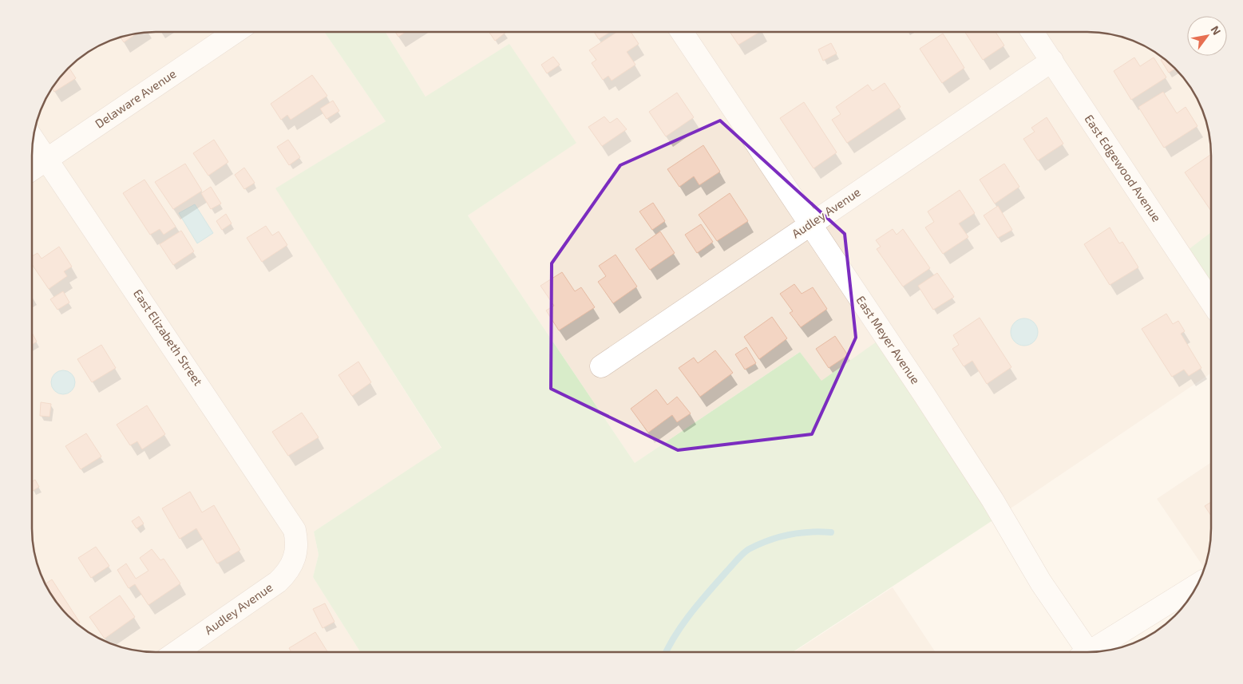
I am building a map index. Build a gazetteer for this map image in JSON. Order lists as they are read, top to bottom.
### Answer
{
  "streets": {
    "street": [
      "Delaware Avenue",
      "East Edgewood Avenue",
      "Audley Avenue",
      "East Elizabeth Street",
      "East Meyer Avenue"
    ]
  },
  "crossings": [
    ["Delaware Avenue", "East Elizabeth Street"],
    ["East Edgewood Avenue", "Audley Avenue"],
    ["Audley Avenue", "East Elizabeth Street"],
    ["Audley Avenue", "East Meyer Avenue"]
  ],
  "north": "top right"
}
